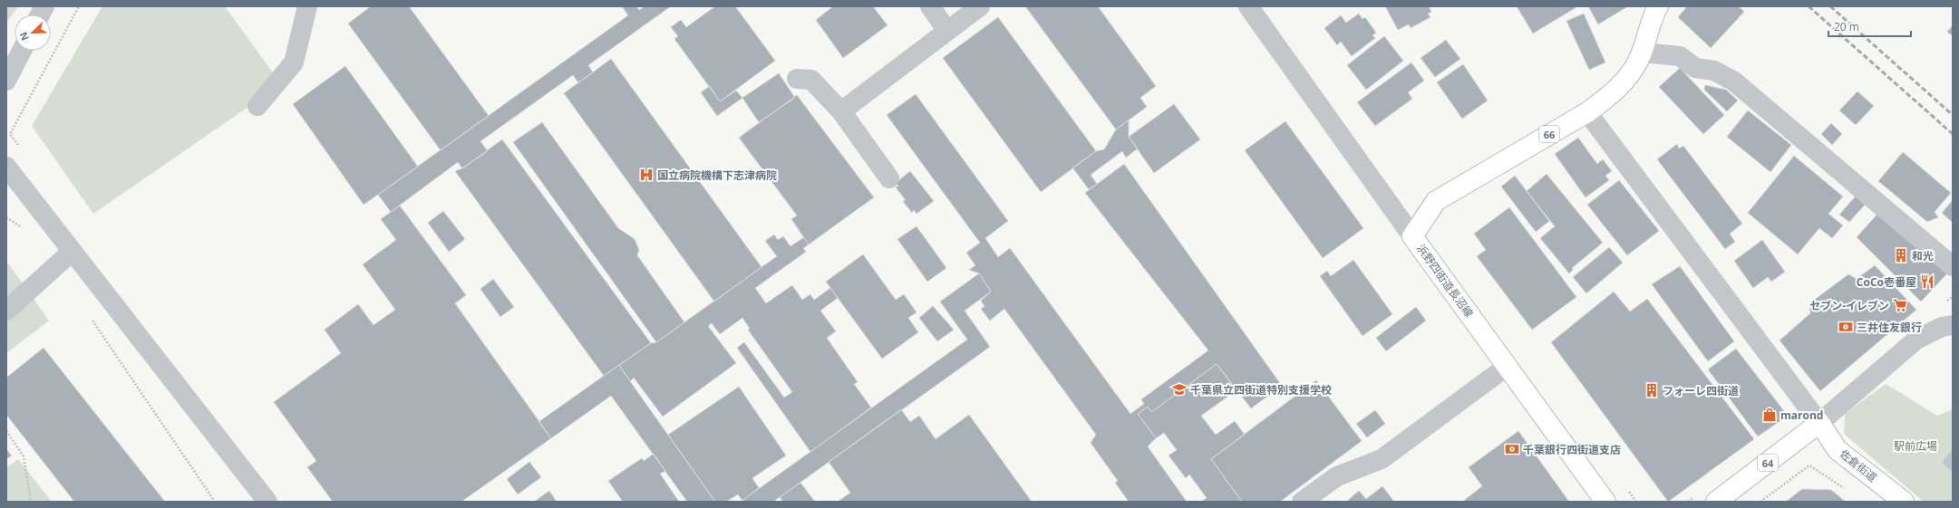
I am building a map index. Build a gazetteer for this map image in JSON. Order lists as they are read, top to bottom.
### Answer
{
  "streets": {
    "main road": [
      "66",
      "浜野四街道長沼線",
      "64",
      "佐倉街道"
    ]
  },
  "crossings": [
    ["64", "佐倉街道"]
  ],
  "parks": ["駅前広場"],
  "places": {
    "hospital": ["国立病院機構下志津病院"],
    "building": ["和光", "フォーレ四街道"],
    "restaurant": ["CoCo壱番屋"],
    "supermarket": ["セブン-イレブン"],
    "bank": ["三井住友銀行", "千葉銀行四街道支店"],
    "school or university": ["千葉県立四街道特別支援学校"],
    "shop": ["marond"]
  },
  "scale_bar": "20 m",
  "north": "bottom left"
}
